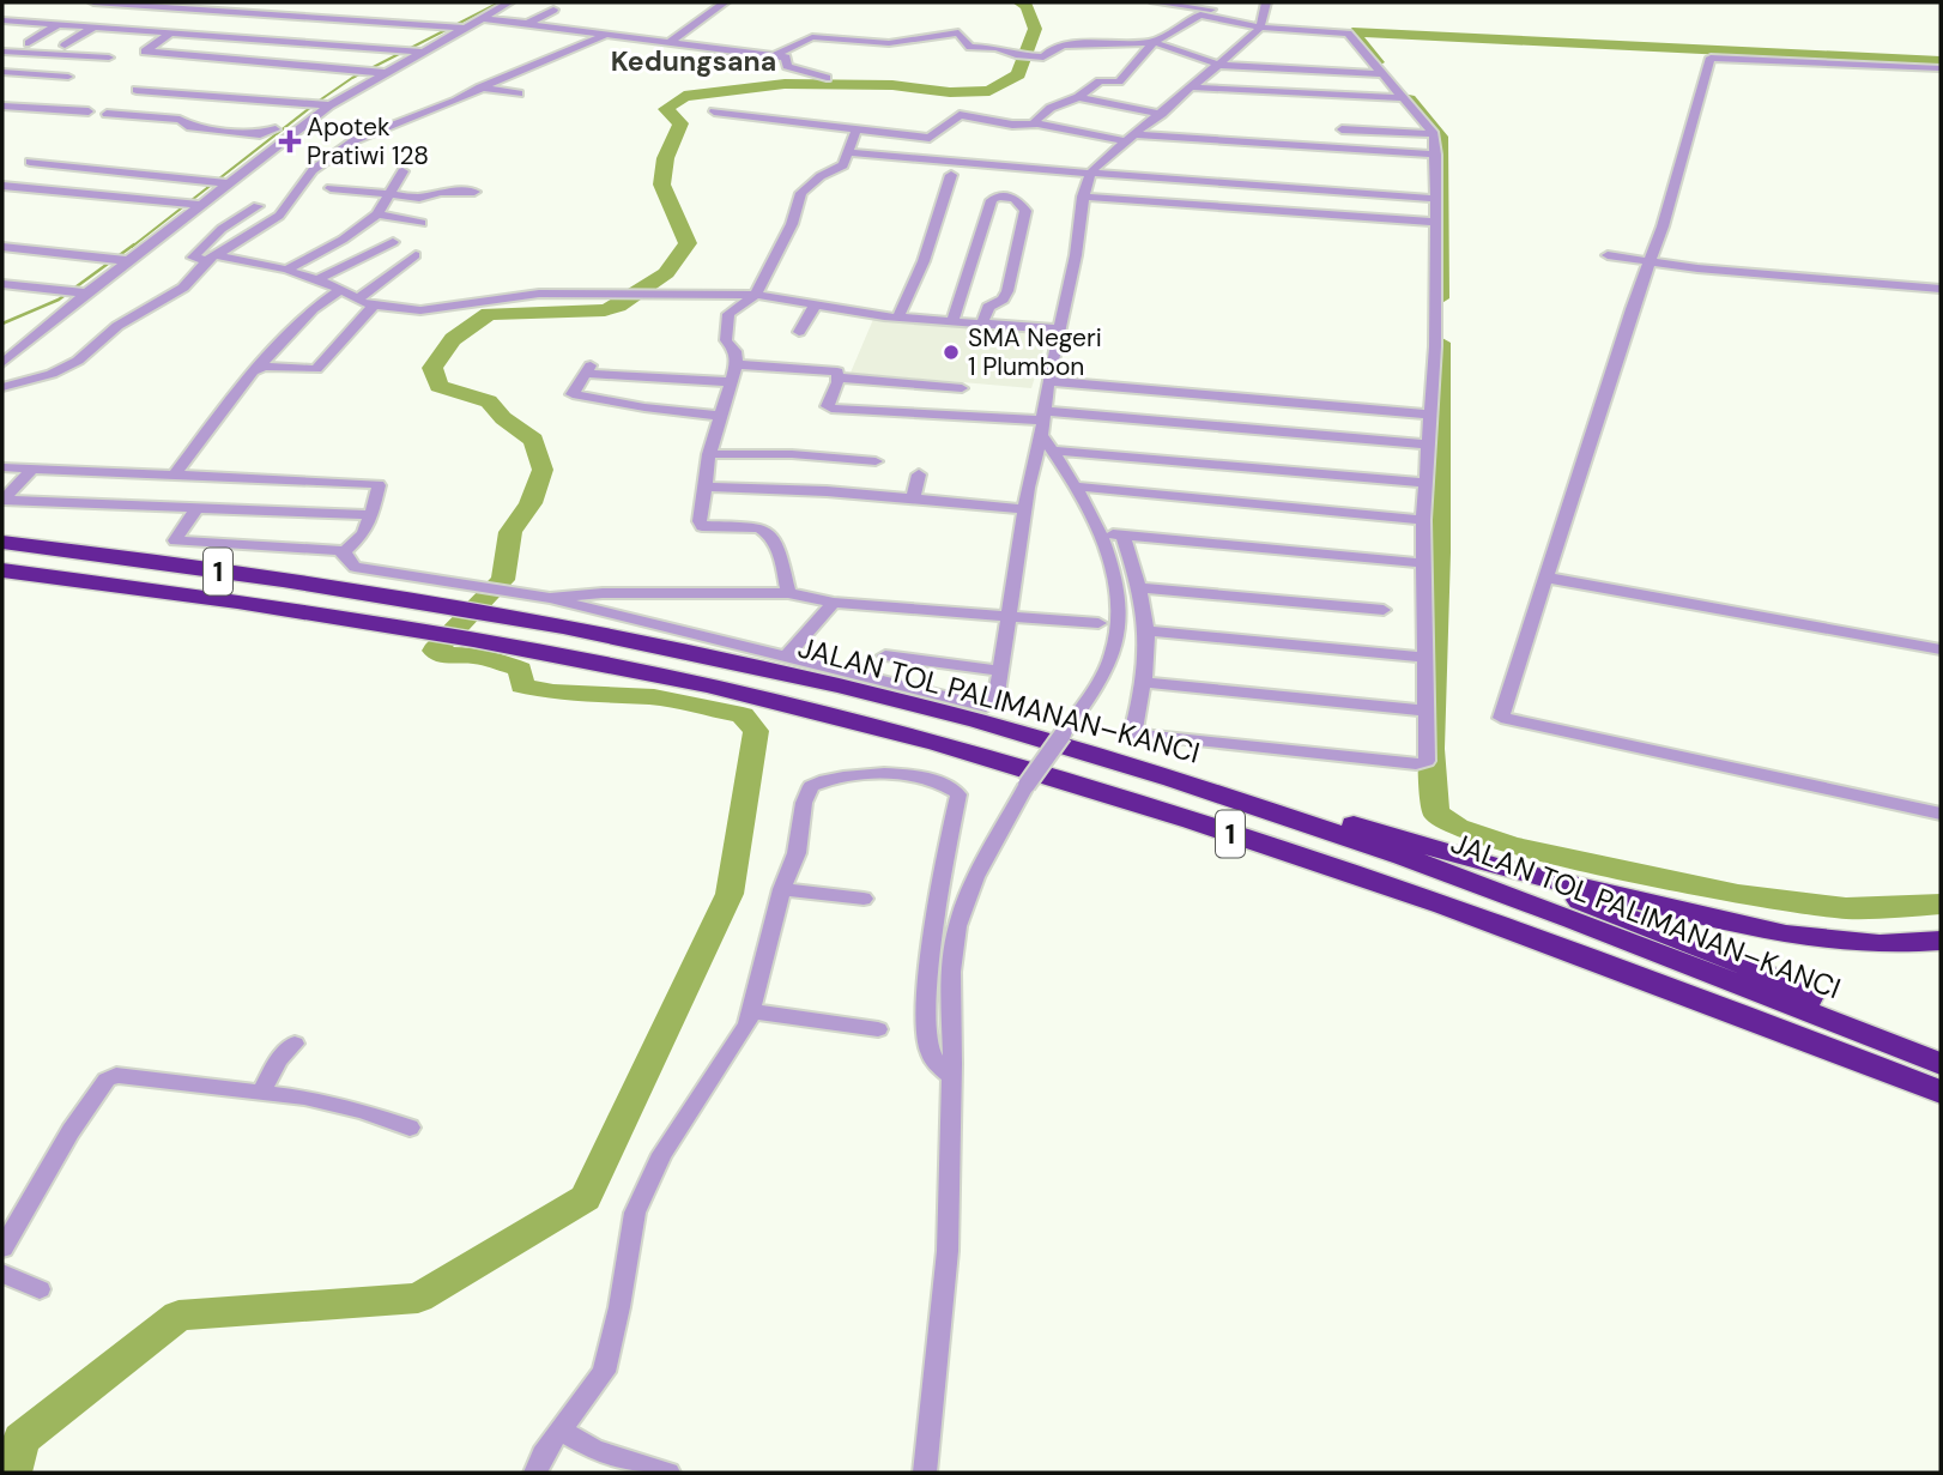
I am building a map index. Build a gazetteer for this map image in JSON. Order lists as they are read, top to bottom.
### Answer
{
  "streets": {
    "highway": ["1", "JALAN TOL PALIMANAN–KANCI"]
  },
  "districts": ["Kedungsana"],
  "places": {
    "health": ["Apotek Pratiwi 128"],
    "other": ["SMA Negeri 1 Plumbon"]
  }
}
